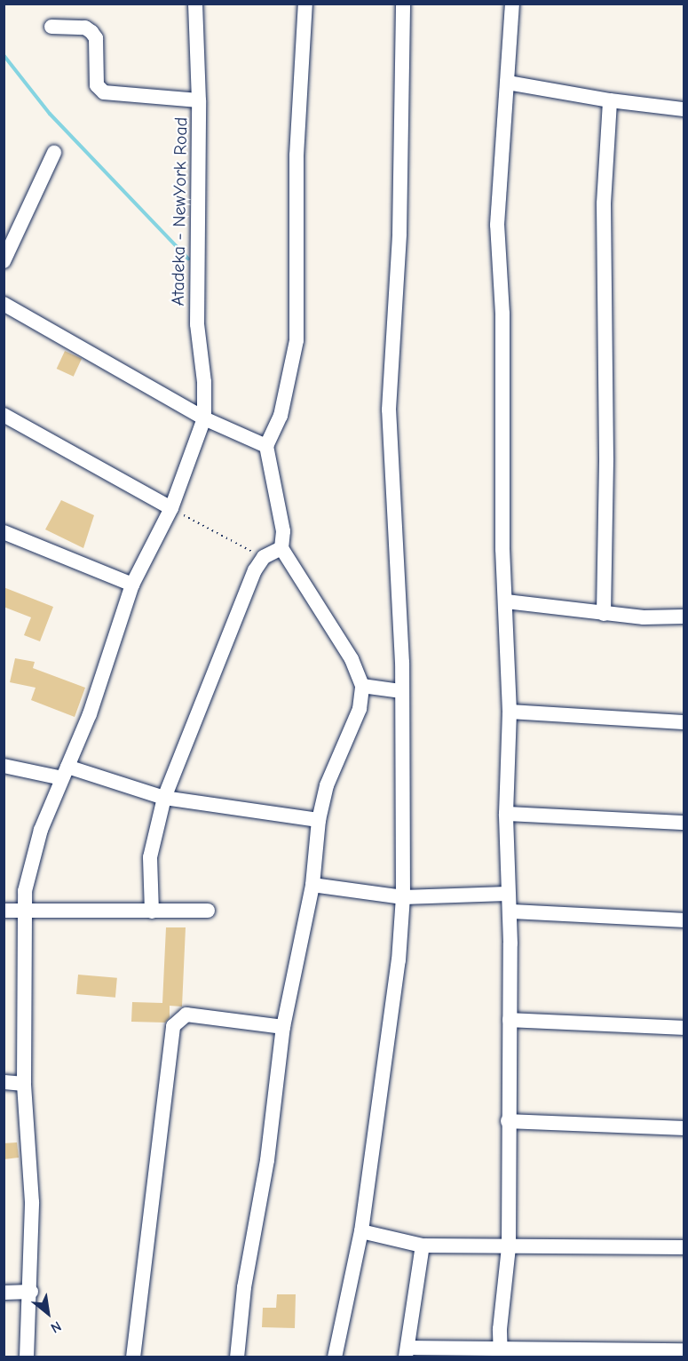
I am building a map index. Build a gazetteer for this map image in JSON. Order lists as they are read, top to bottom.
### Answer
{
  "streets": {
    "street": ["Atadeka - NewYork Road"]
  },
  "north": "bottom right"
}
